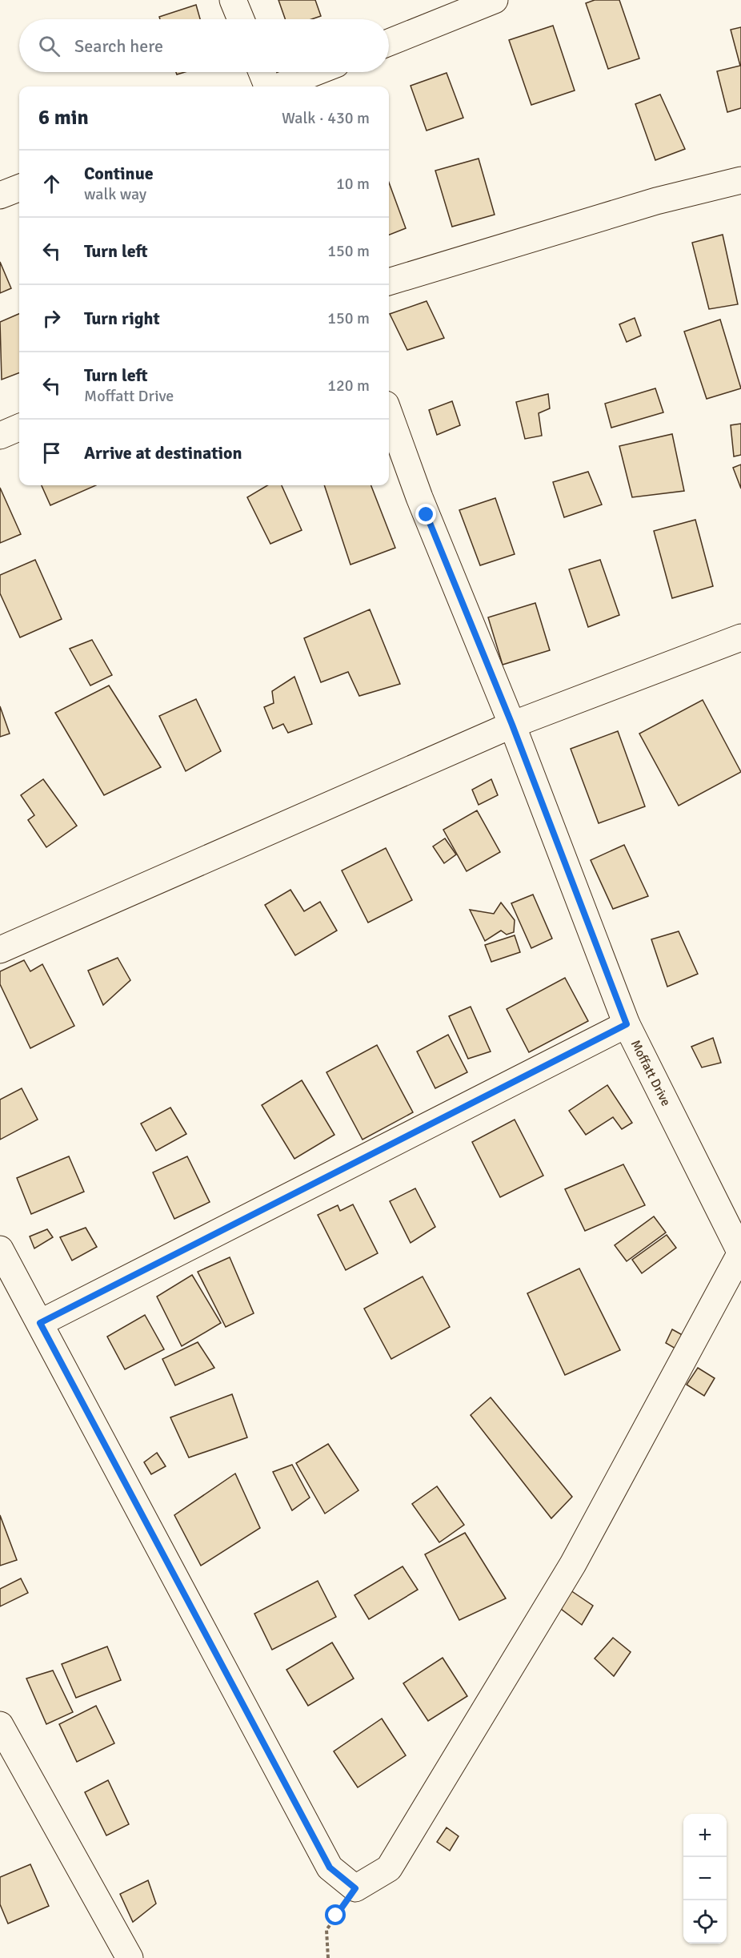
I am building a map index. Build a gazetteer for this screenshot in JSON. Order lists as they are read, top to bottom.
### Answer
{
  "streets": {
    "street": ["Moffatt Drive"]
  },
  "page": {
    "search": "Search here",
    "heading": ["6 min", "Walk · 430 m"],
    "list": [
      ["Continue", "walk way", "10 m"],
      ["Turn left", "150 m"],
      ["Turn right", "150 m"],
      ["Turn left", "Moffatt Drive", "120 m"],
      "Arrive at destination"
    ],
    "map_buttons": ["+", "−"]
  }
}
